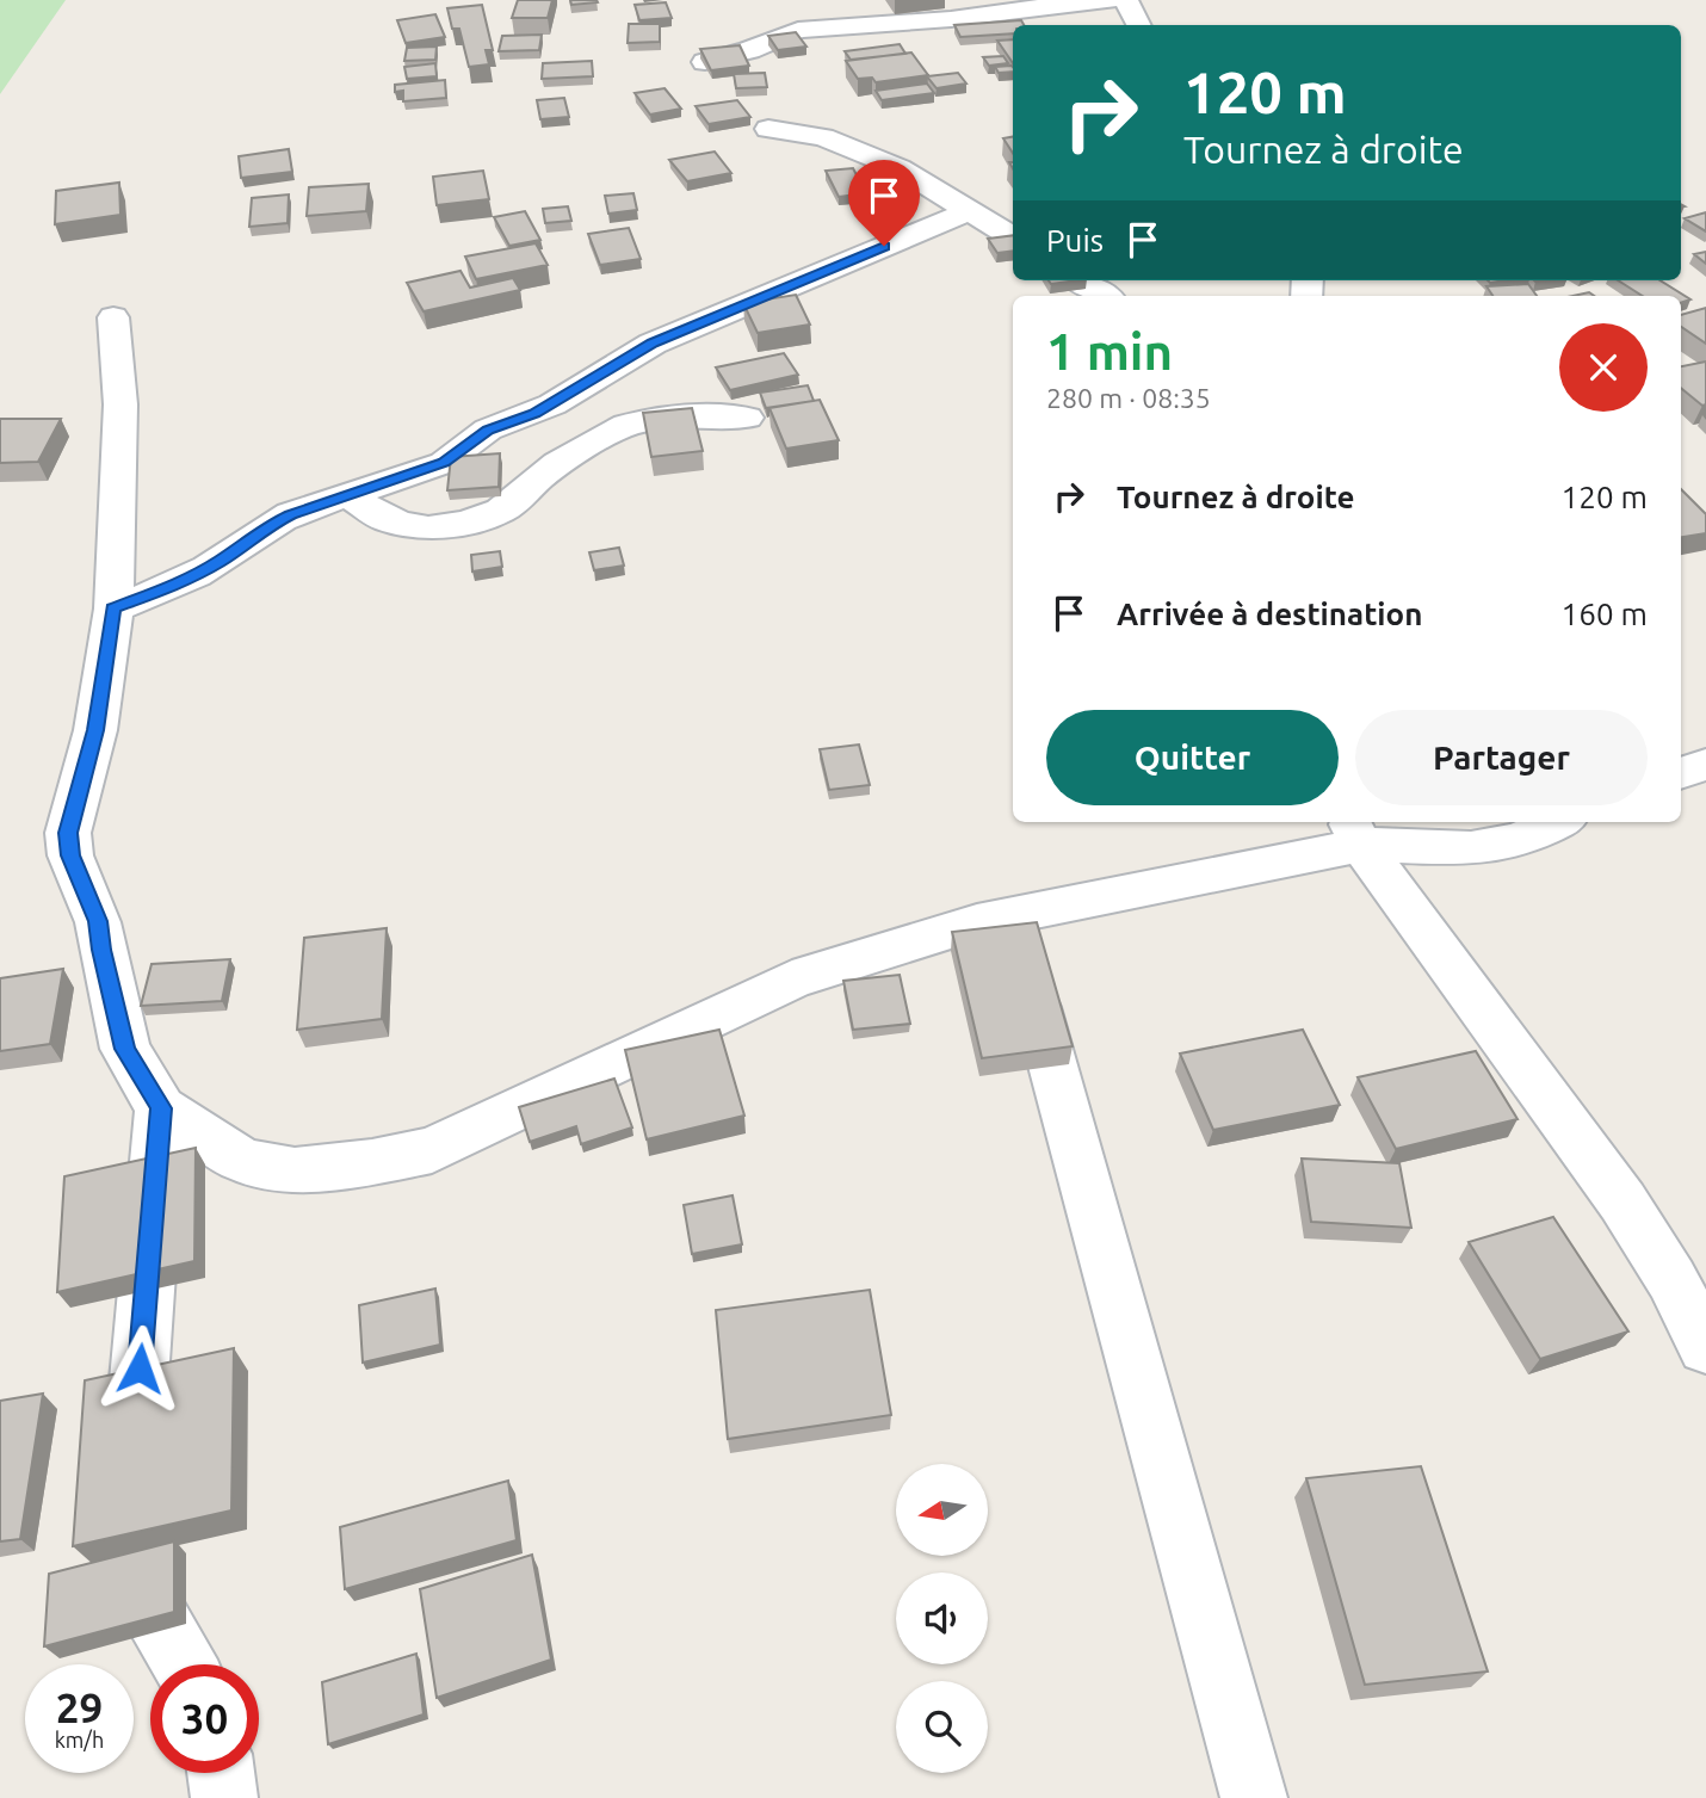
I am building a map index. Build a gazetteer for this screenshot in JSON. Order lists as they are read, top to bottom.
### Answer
{
  "north": "left",
  "page": {
    "turn": ["120 m", "Tournez à droite"],
    "then": "Puis",
    "heading": ["1 min", "280 m · 08:35"],
    "list": [
      {
        "name": "Tournez à droite",
        "value": "120 m"
      },
      {
        "name": "Arrivée à destination",
        "value": "160 m"
      }
    ],
    "buttons": ["Quitter", "Partager"],
    "speed": "29 km/h",
    "limit": "30"
  }
}
